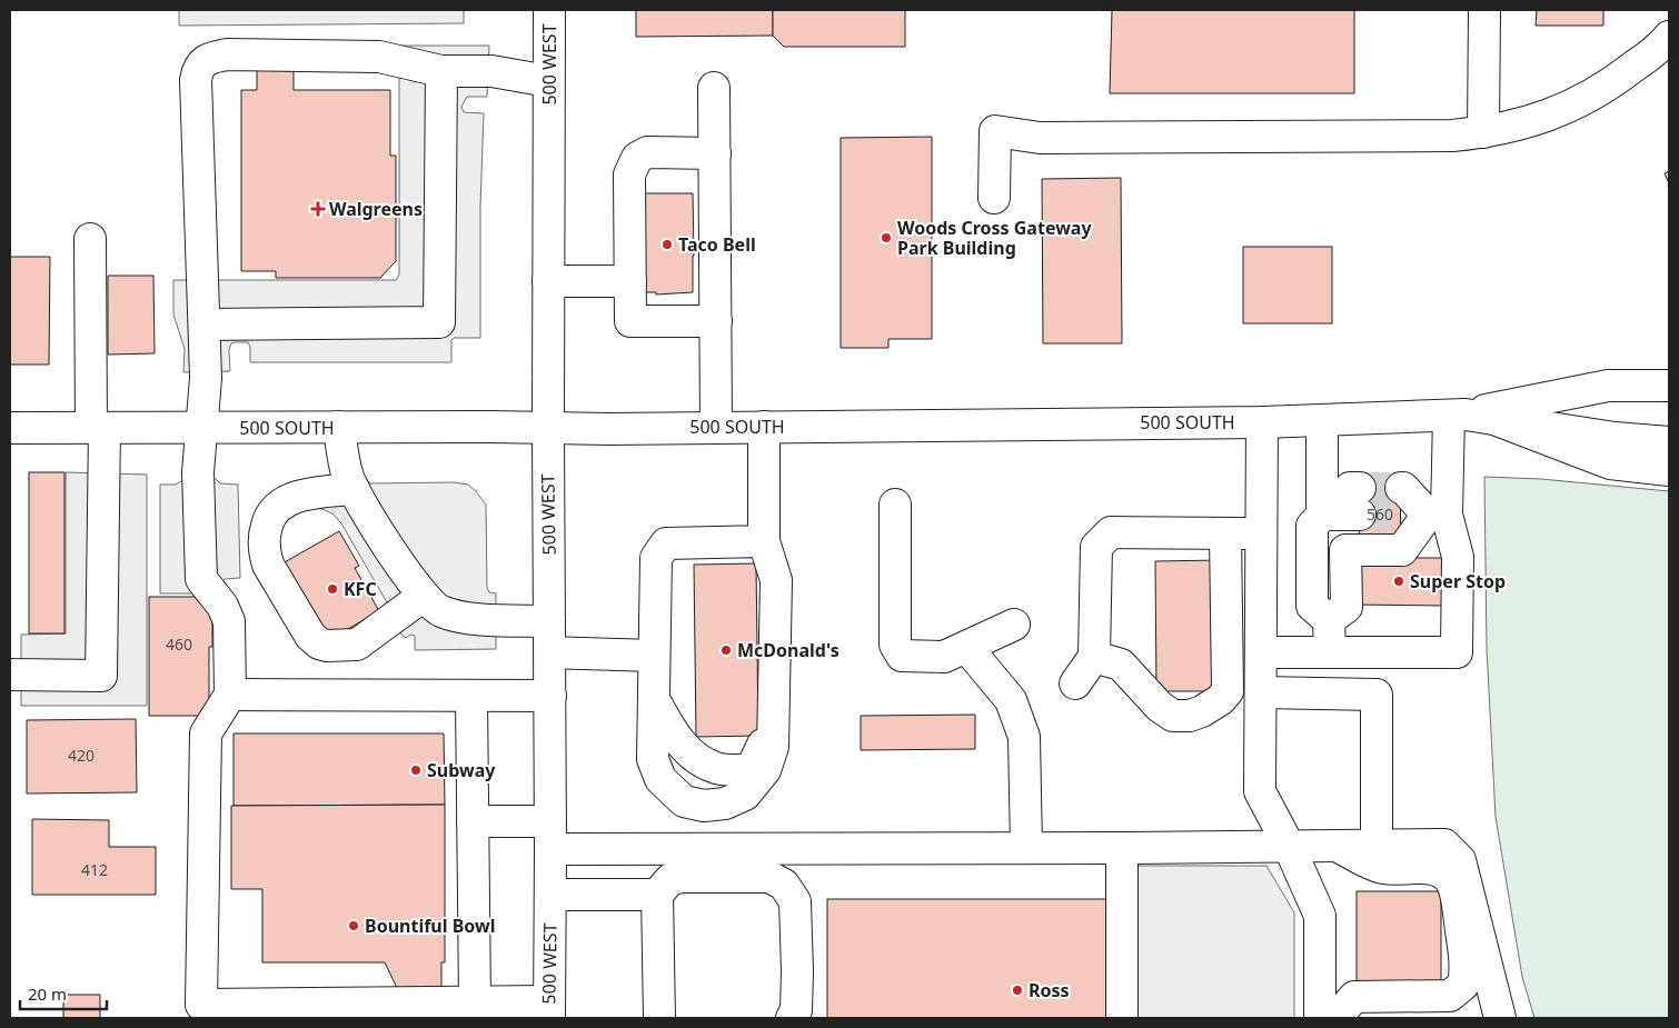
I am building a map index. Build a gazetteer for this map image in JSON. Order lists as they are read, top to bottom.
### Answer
{
  "streets": {
    "main road": ["500 WEST", "500 SOUTH"]
  },
  "crossings": [
    ["500 WEST", "500 SOUTH"]
  ],
  "places": {
    "health": ["Walgreens"],
    "other": [
      "Woods Cross Gateway Park Building",
      "Taco Bell",
      "Super Stop",
      "KFC",
      "McDonald's",
      "Subway",
      "Bountiful Bowl",
      "Ross"
    ]
  },
  "house_numbers": [
    "560",
    "460",
    "420",
    "412"
  ],
  "scale_bar": "20 m"
}
